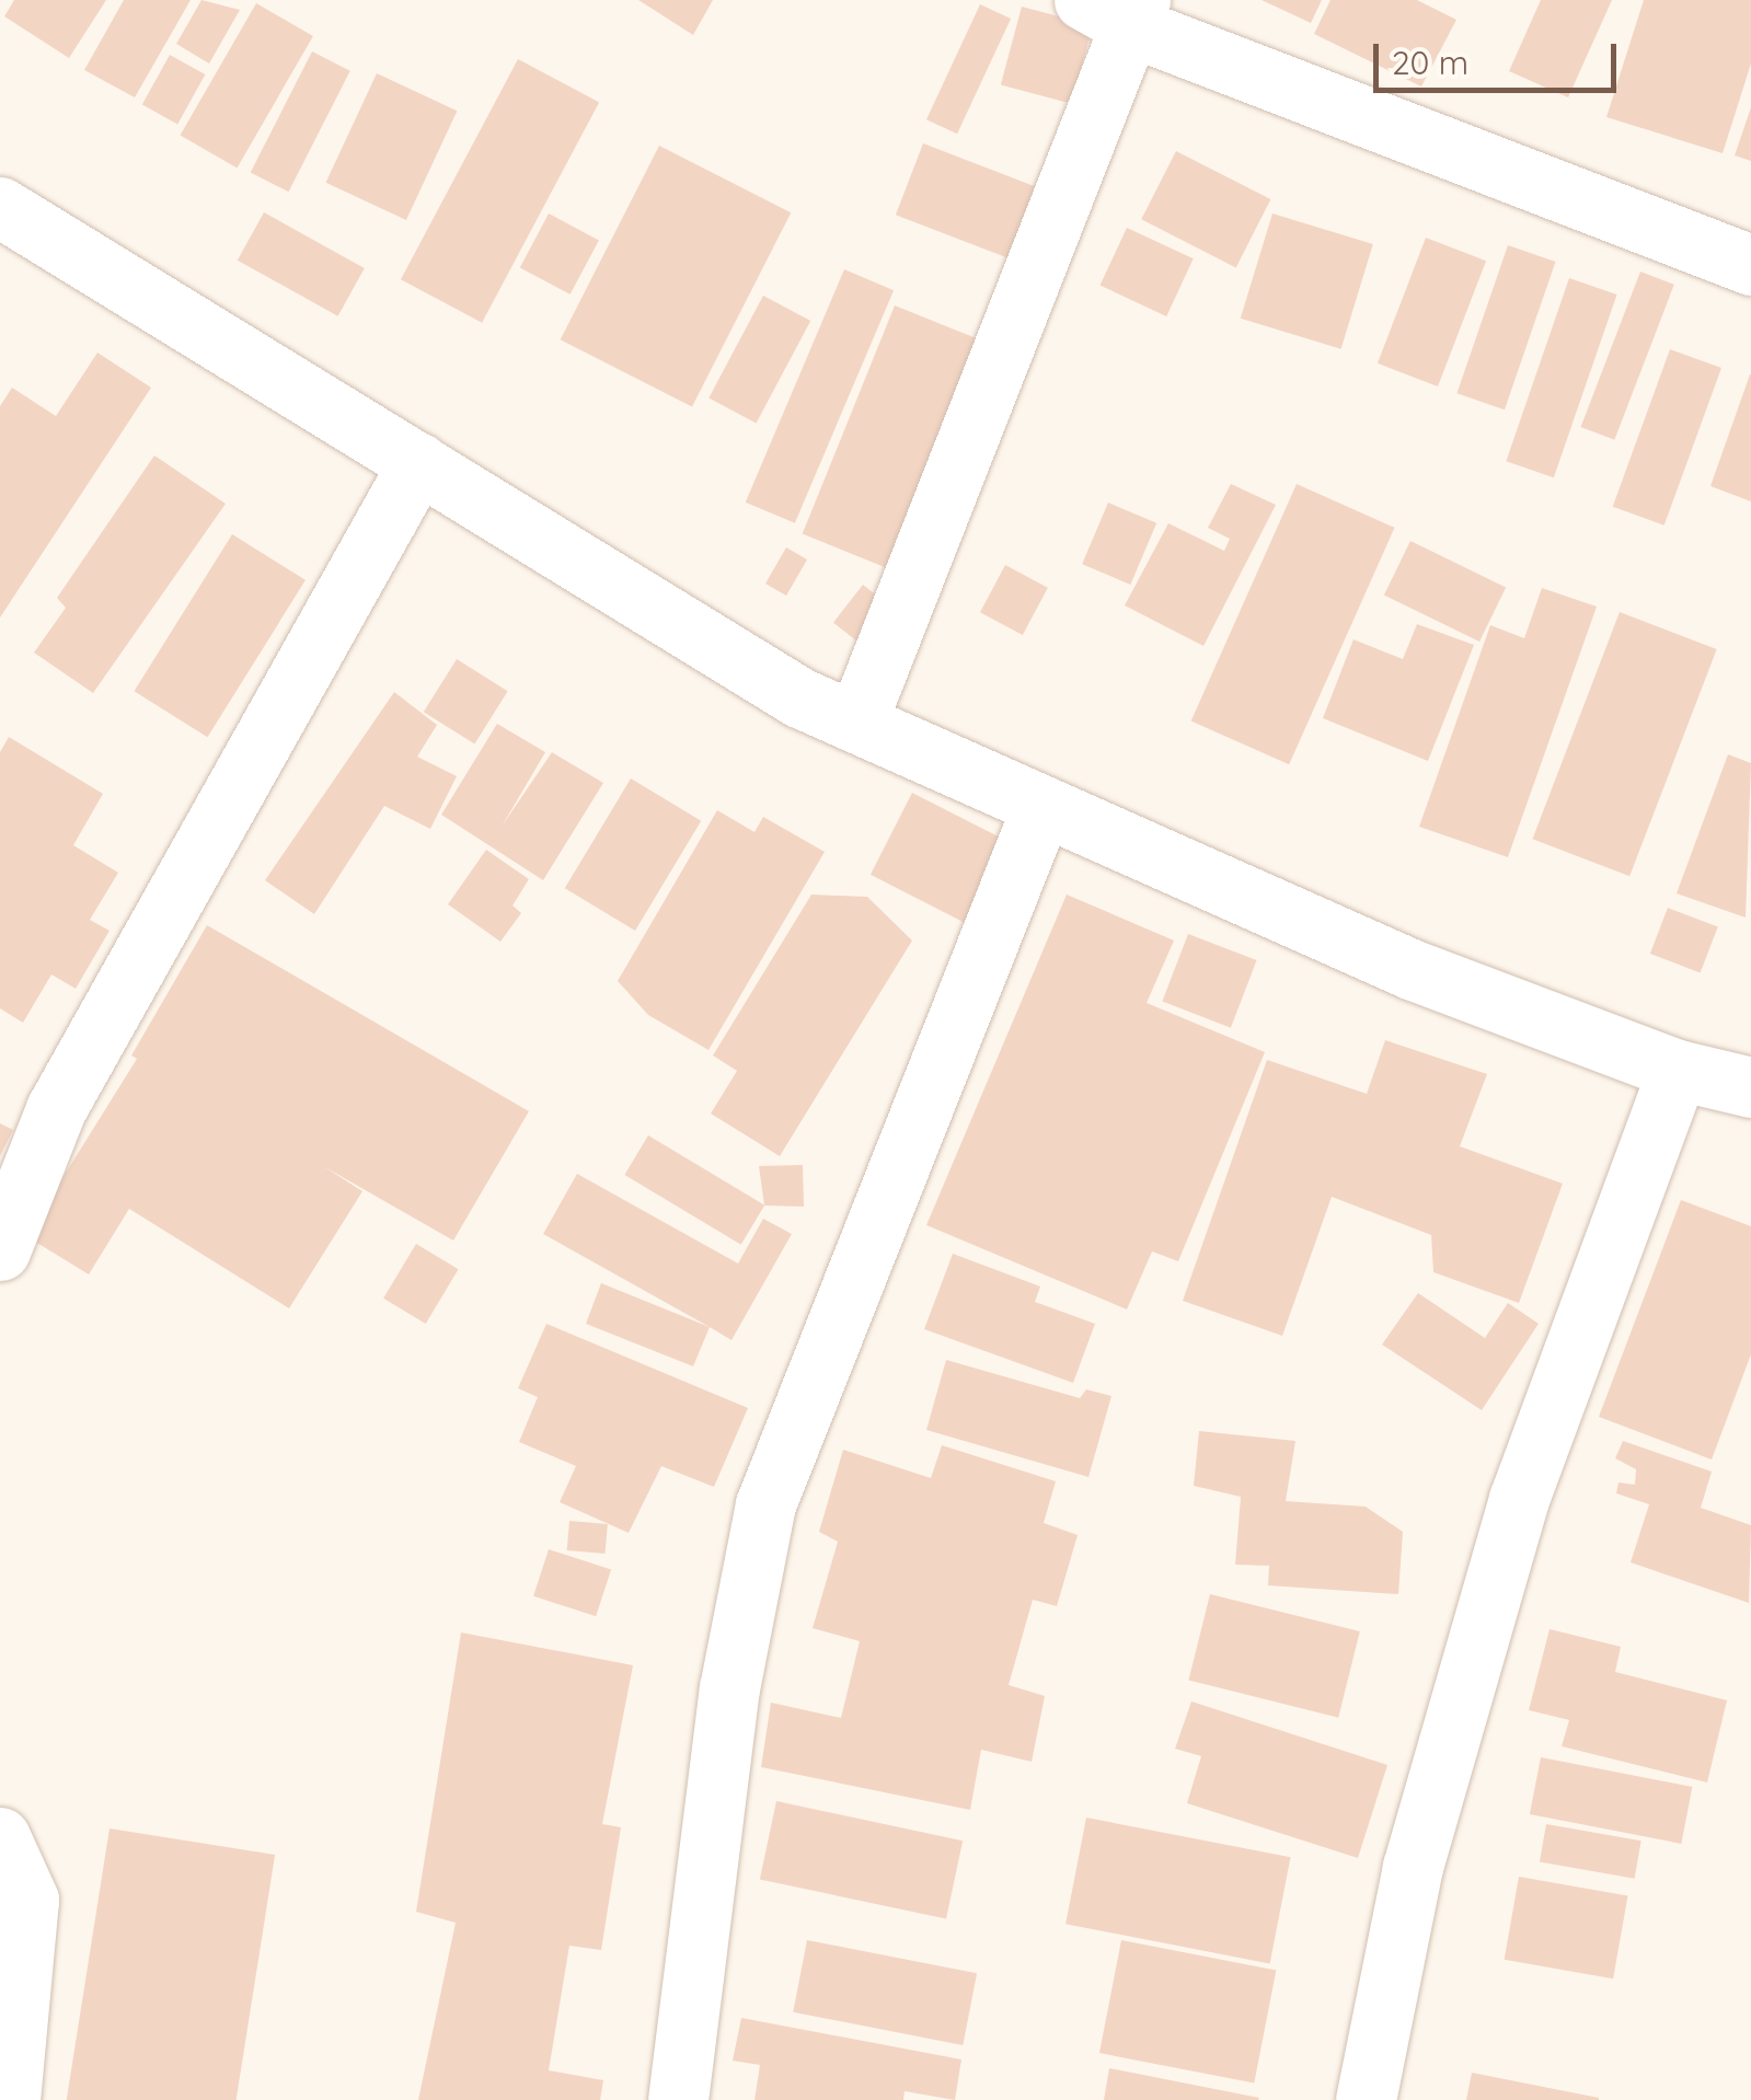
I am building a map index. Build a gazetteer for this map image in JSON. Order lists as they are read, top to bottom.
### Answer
{
  "scale_bar": "20 m"
}
